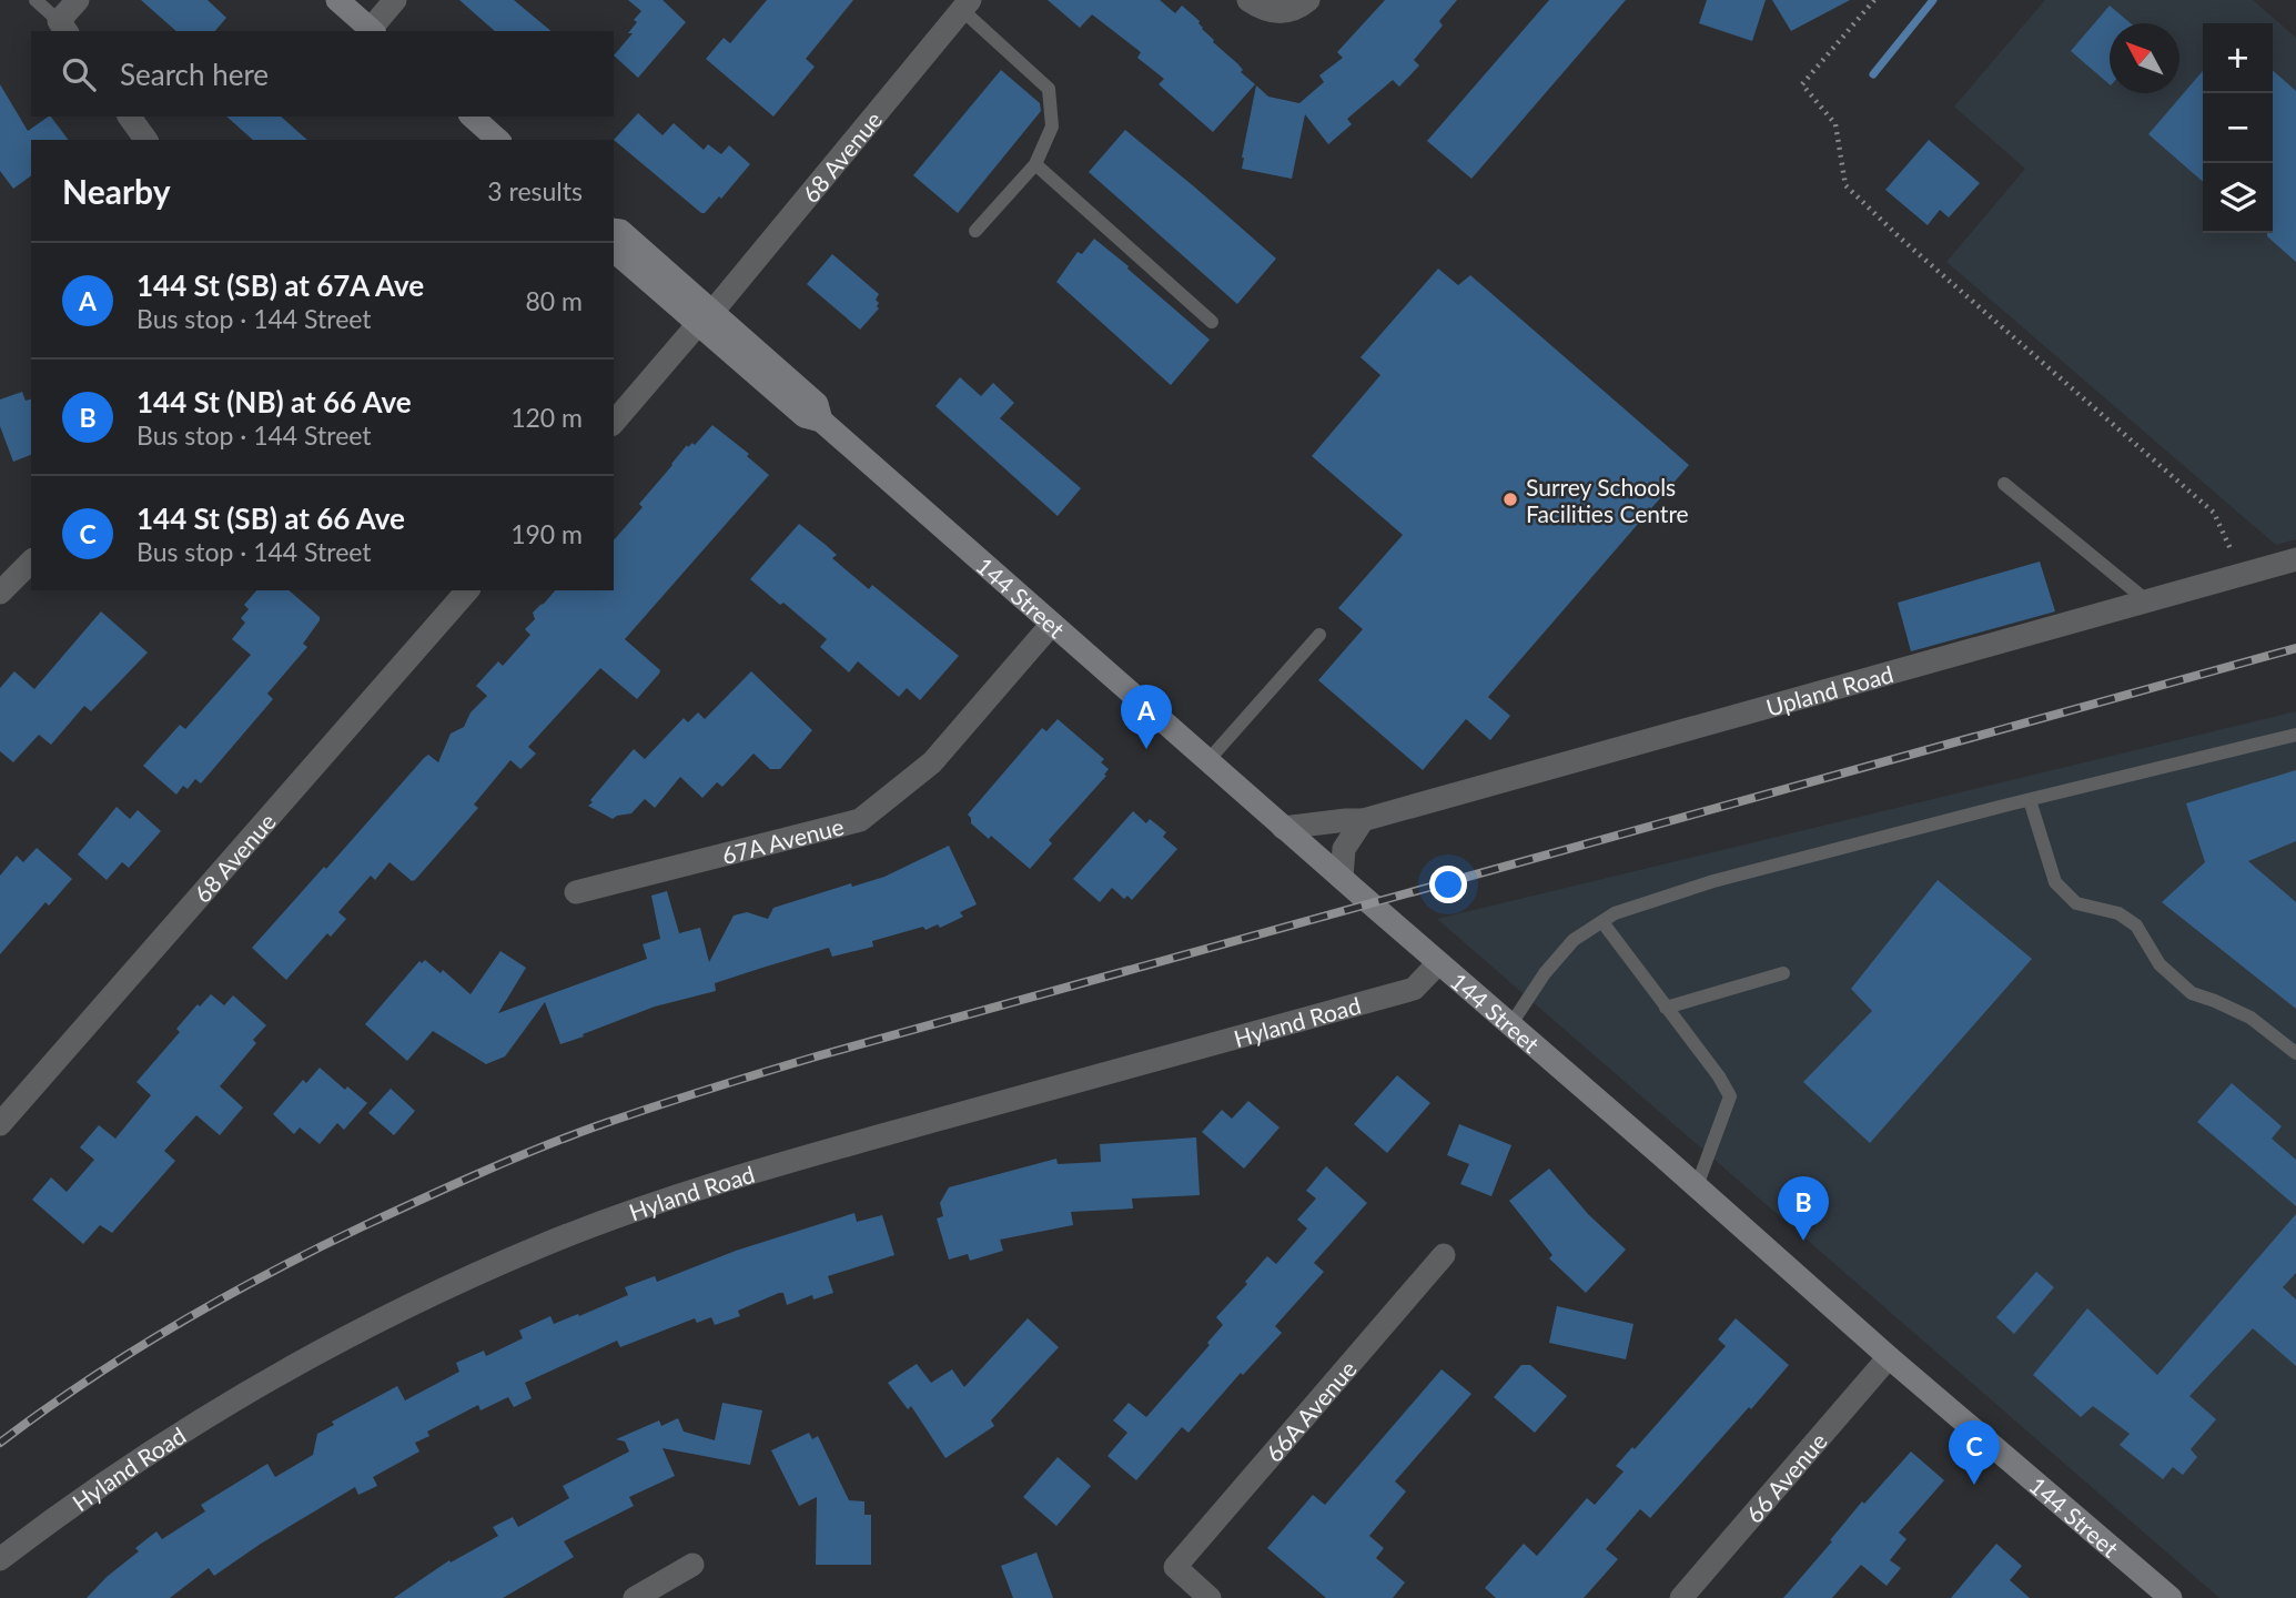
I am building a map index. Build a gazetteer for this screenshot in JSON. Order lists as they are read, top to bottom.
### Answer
{
  "streets": {
    "main road": ["144 Street"],
    "street": [
      "68 Avenue",
      "Upland Road",
      "67A Avenue",
      "Hyland Road",
      "66A Avenue",
      "66 Avenue"
    ]
  },
  "crossings": [
    ["68 Avenue", "144 Street"],
    ["144 Street", "Upland Road"],
    ["144 Street", "67A Avenue"],
    ["144 Street", "Hyland Road"],
    ["144 Street", "66 Avenue"]
  ],
  "places": ["Surrey Schools Facilities Centre"],
  "north": "top left",
  "page": {
    "map_buttons": ["+", "−"],
    "search": "Search here",
    "heading": ["Nearby", "3 results"],
    "list": [
      {
        "mark": "A",
        "name": "144 St (SB) at 67A Ave",
        "note": "Bus stop · 144 Street",
        "value": "80 m"
      },
      {
        "mark": "B",
        "name": "144 St (NB) at 66 Ave",
        "note": "Bus stop · 144 Street",
        "value": "120 m"
      },
      {
        "mark": "C",
        "name": "144 St (SB) at 66 Ave",
        "note": "Bus stop · 144 Street",
        "value": "190 m"
      }
    ],
    "pins": ["A", "B", "C"]
  }
}
